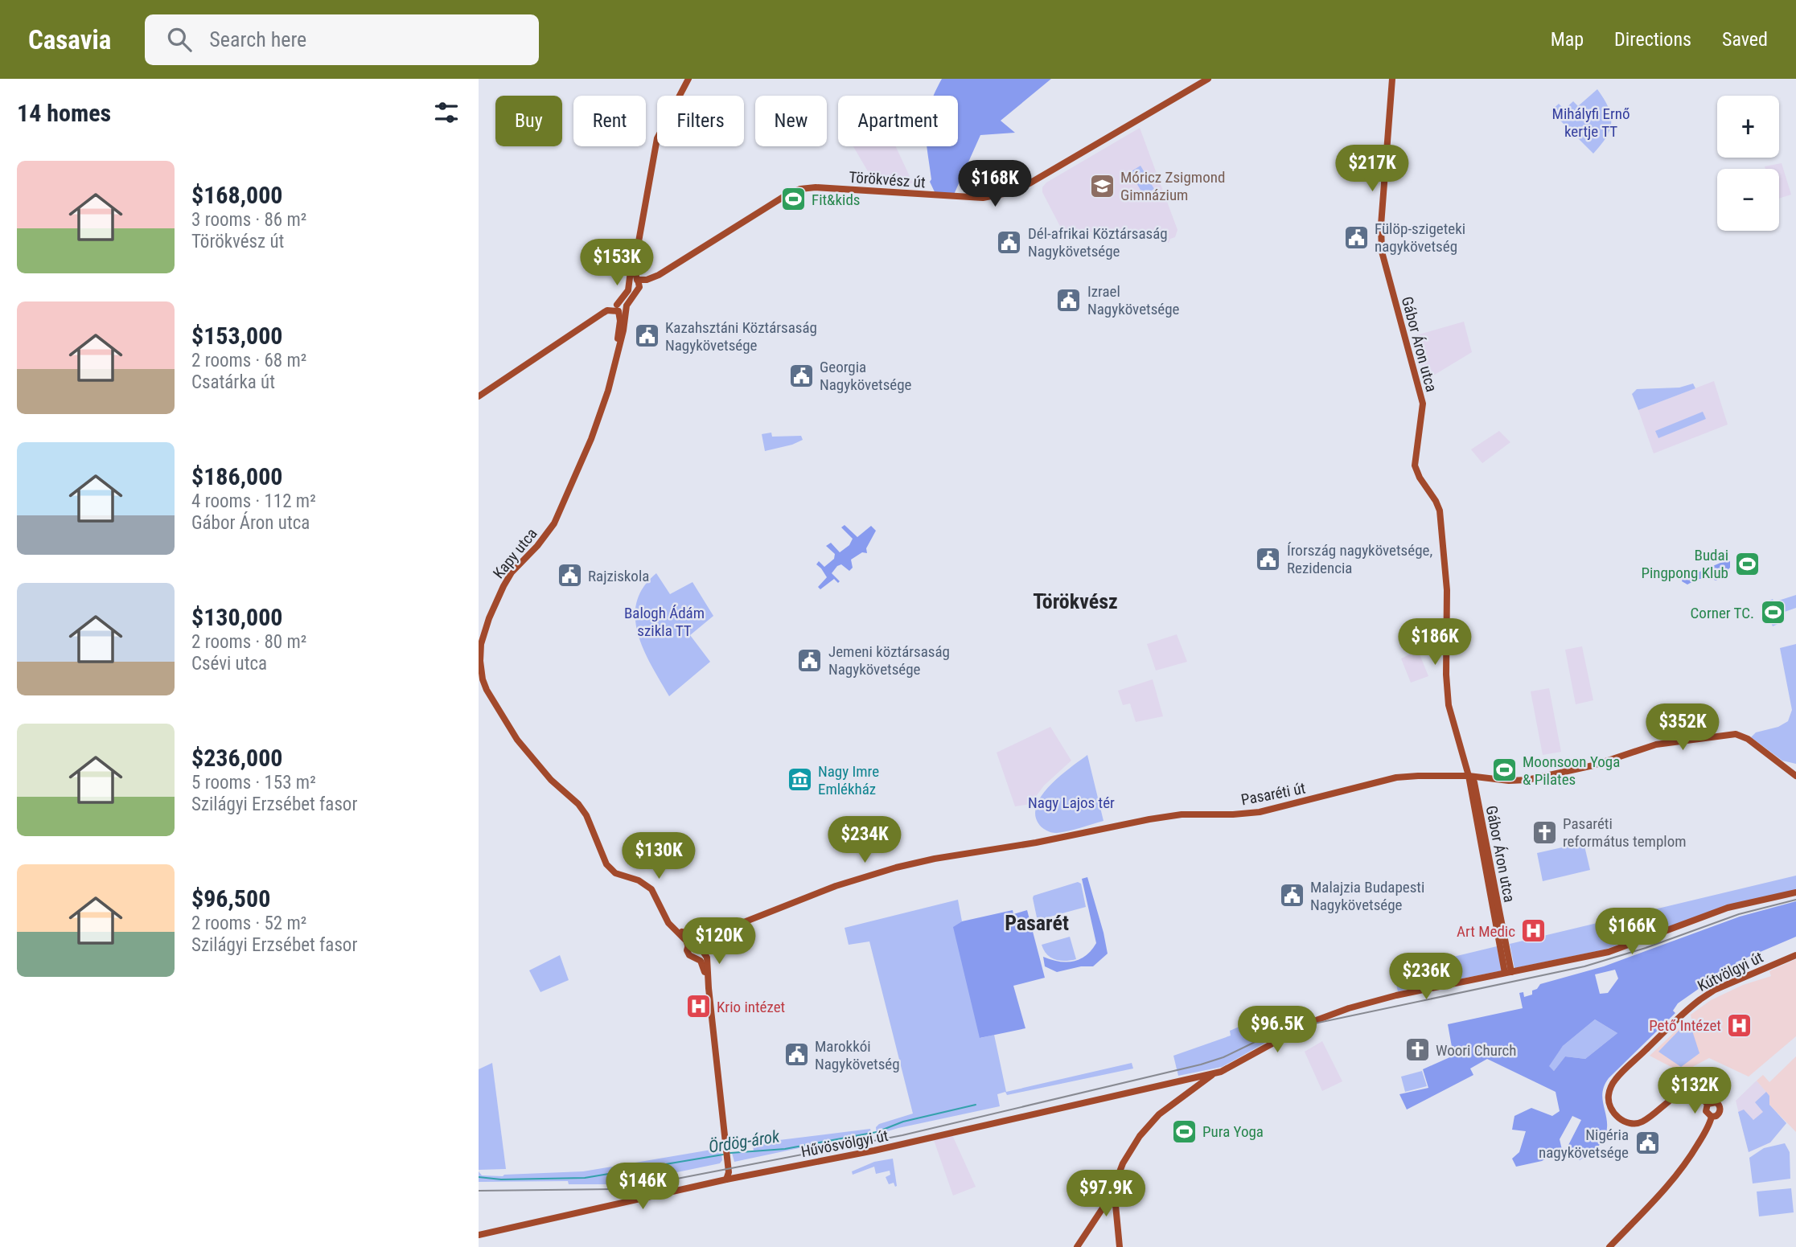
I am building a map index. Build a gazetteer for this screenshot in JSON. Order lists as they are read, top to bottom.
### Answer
{
  "streets": {
    "street": [
      "Törökvész út",
      "Gábor Áron utca",
      "Kapy utca",
      "Pasaréti út",
      "Kútvölgyi út",
      "Hűvösvölgyi út"
    ]
  },
  "crossings": [
    ["Gábor Áron utca", "Pasaréti út"]
  ],
  "districts": ["Törökvész", "Pasarét"],
  "water": ["Ördög-árok"],
  "parks": ["Mihályfi Ernő kertje TT", "Balogh Ádám szikla TT", "Nagy Lajos tér"],
  "places": {
    "school or university": ["Móricz Zsigmond Gimnázium"],
    "sports": [
      "Fit&kids",
      "Budai Pingpong Klub",
      "Corner TC.",
      "Moonsoon Yoga & Pilates",
      "Pura Yoga"
    ],
    "public building": [
      "Fülöp-szigeteki nagykövetség",
      "Dél-afrikai Köztársaság Nagykövetsége",
      "Izrael Nagykövetsége",
      "Kazahsztáni Köztársaság Nagykövetsége",
      "Georgia Nagykövetsége",
      "Írország nagykövetsége, Rezidencia",
      "Rajziskola",
      "Jemeni köztársaság Nagykövetsége",
      "Malajzia Budapesti Nagykövetsége",
      "Marokkói Nagykövetség",
      "Nigéria nagykövetsége"
    ],
    "museum": ["Nagy Imre Emlékház"],
    "church": ["Pasaréti református templom", "Woori Church"],
    "hospital": ["Art Medic", "Krio intézet", "Pető Intézet"]
  },
  "page": {
    "header": "Casavia",
    "search": "Search here",
    "nav": ["Map", "Directions", "Saved"],
    "heading": "14 homes",
    "map_buttons": ["+", "−"],
    "chip": [
      "Buy",
      "Rent",
      "Filters",
      "New",
      "Apartment"
    ],
    "price": [
      "$217K",
      "$168K",
      "$153K",
      "$186K",
      "$352K",
      "$234K",
      "$130K",
      "$166K",
      "$120K",
      "$236K",
      "$96.5K",
      "$132K",
      "$146K",
      "$97.9K"
    ],
    "list": [
      {
        "name": "$168,000",
        "note": "3 rooms · 86 m² · Törökvész út"
      },
      {
        "name": "$153,000",
        "note": "2 rooms · 68 m² · Csatárka út"
      },
      {
        "name": "$186,000",
        "note": "4 rooms · 112 m² · Gábor Áron utca"
      },
      {
        "name": "$130,000",
        "note": "2 rooms · 80 m² · Csévi utca"
      },
      {
        "name": "$236,000",
        "note": "5 rooms · 153 m² · Szilágyi Erzsébet fasor"
      },
      {
        "name": "$96,500",
        "note": "2 rooms · 52 m² · Szilágyi Erzsébet fasor"
      }
    ]
  }
}
